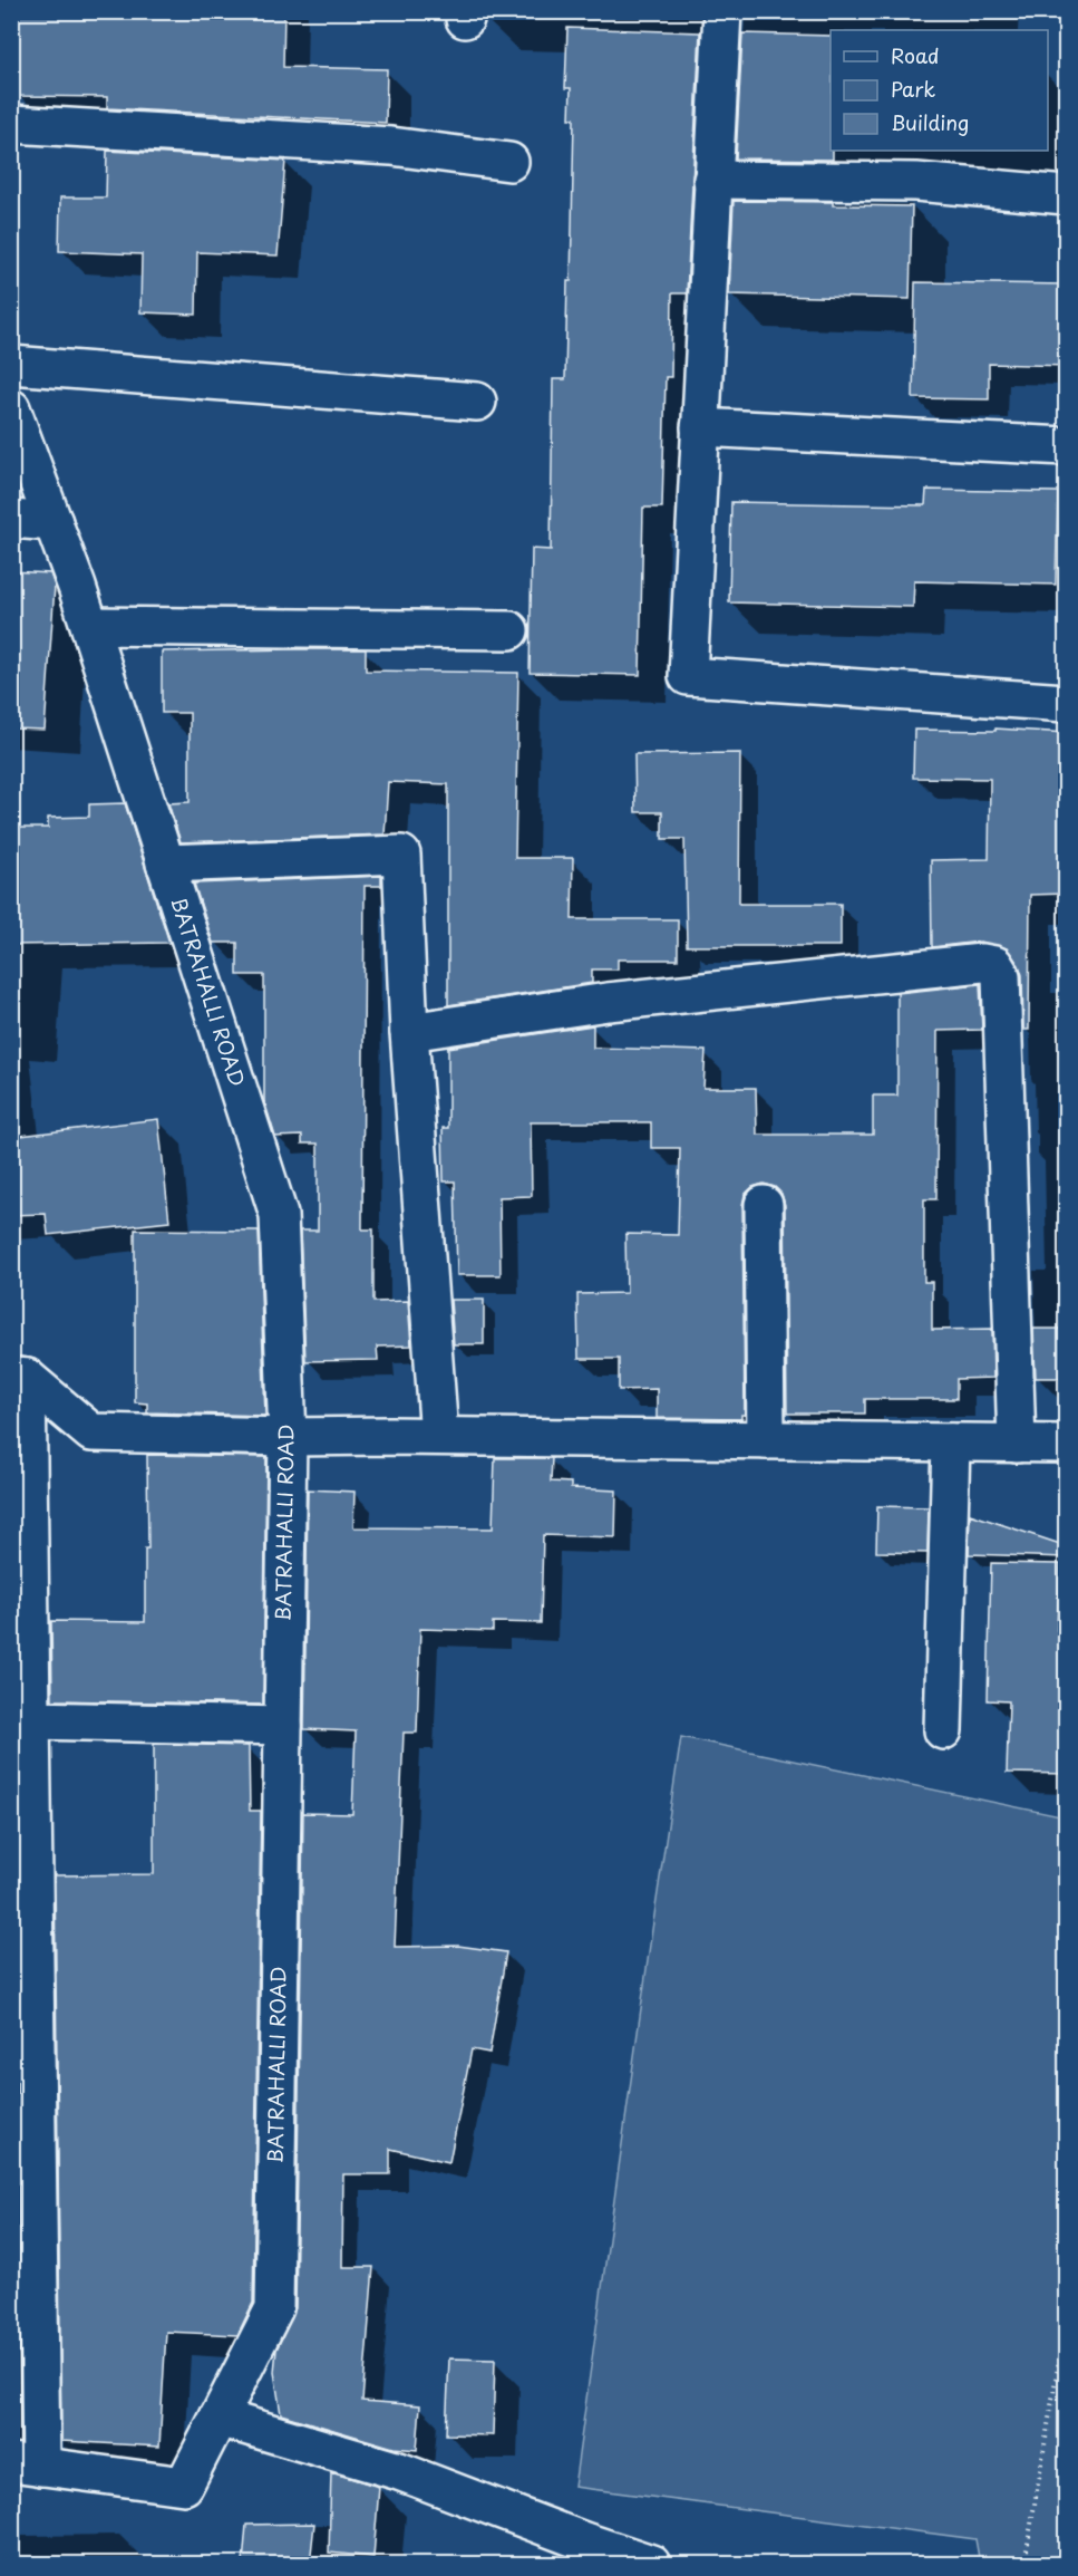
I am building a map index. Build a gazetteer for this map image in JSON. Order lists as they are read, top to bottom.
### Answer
{
  "streets": {
    "street": ["BATRAHALLI ROAD"]
  },
  "legend": ["Road", "Park", "Building"]
}
